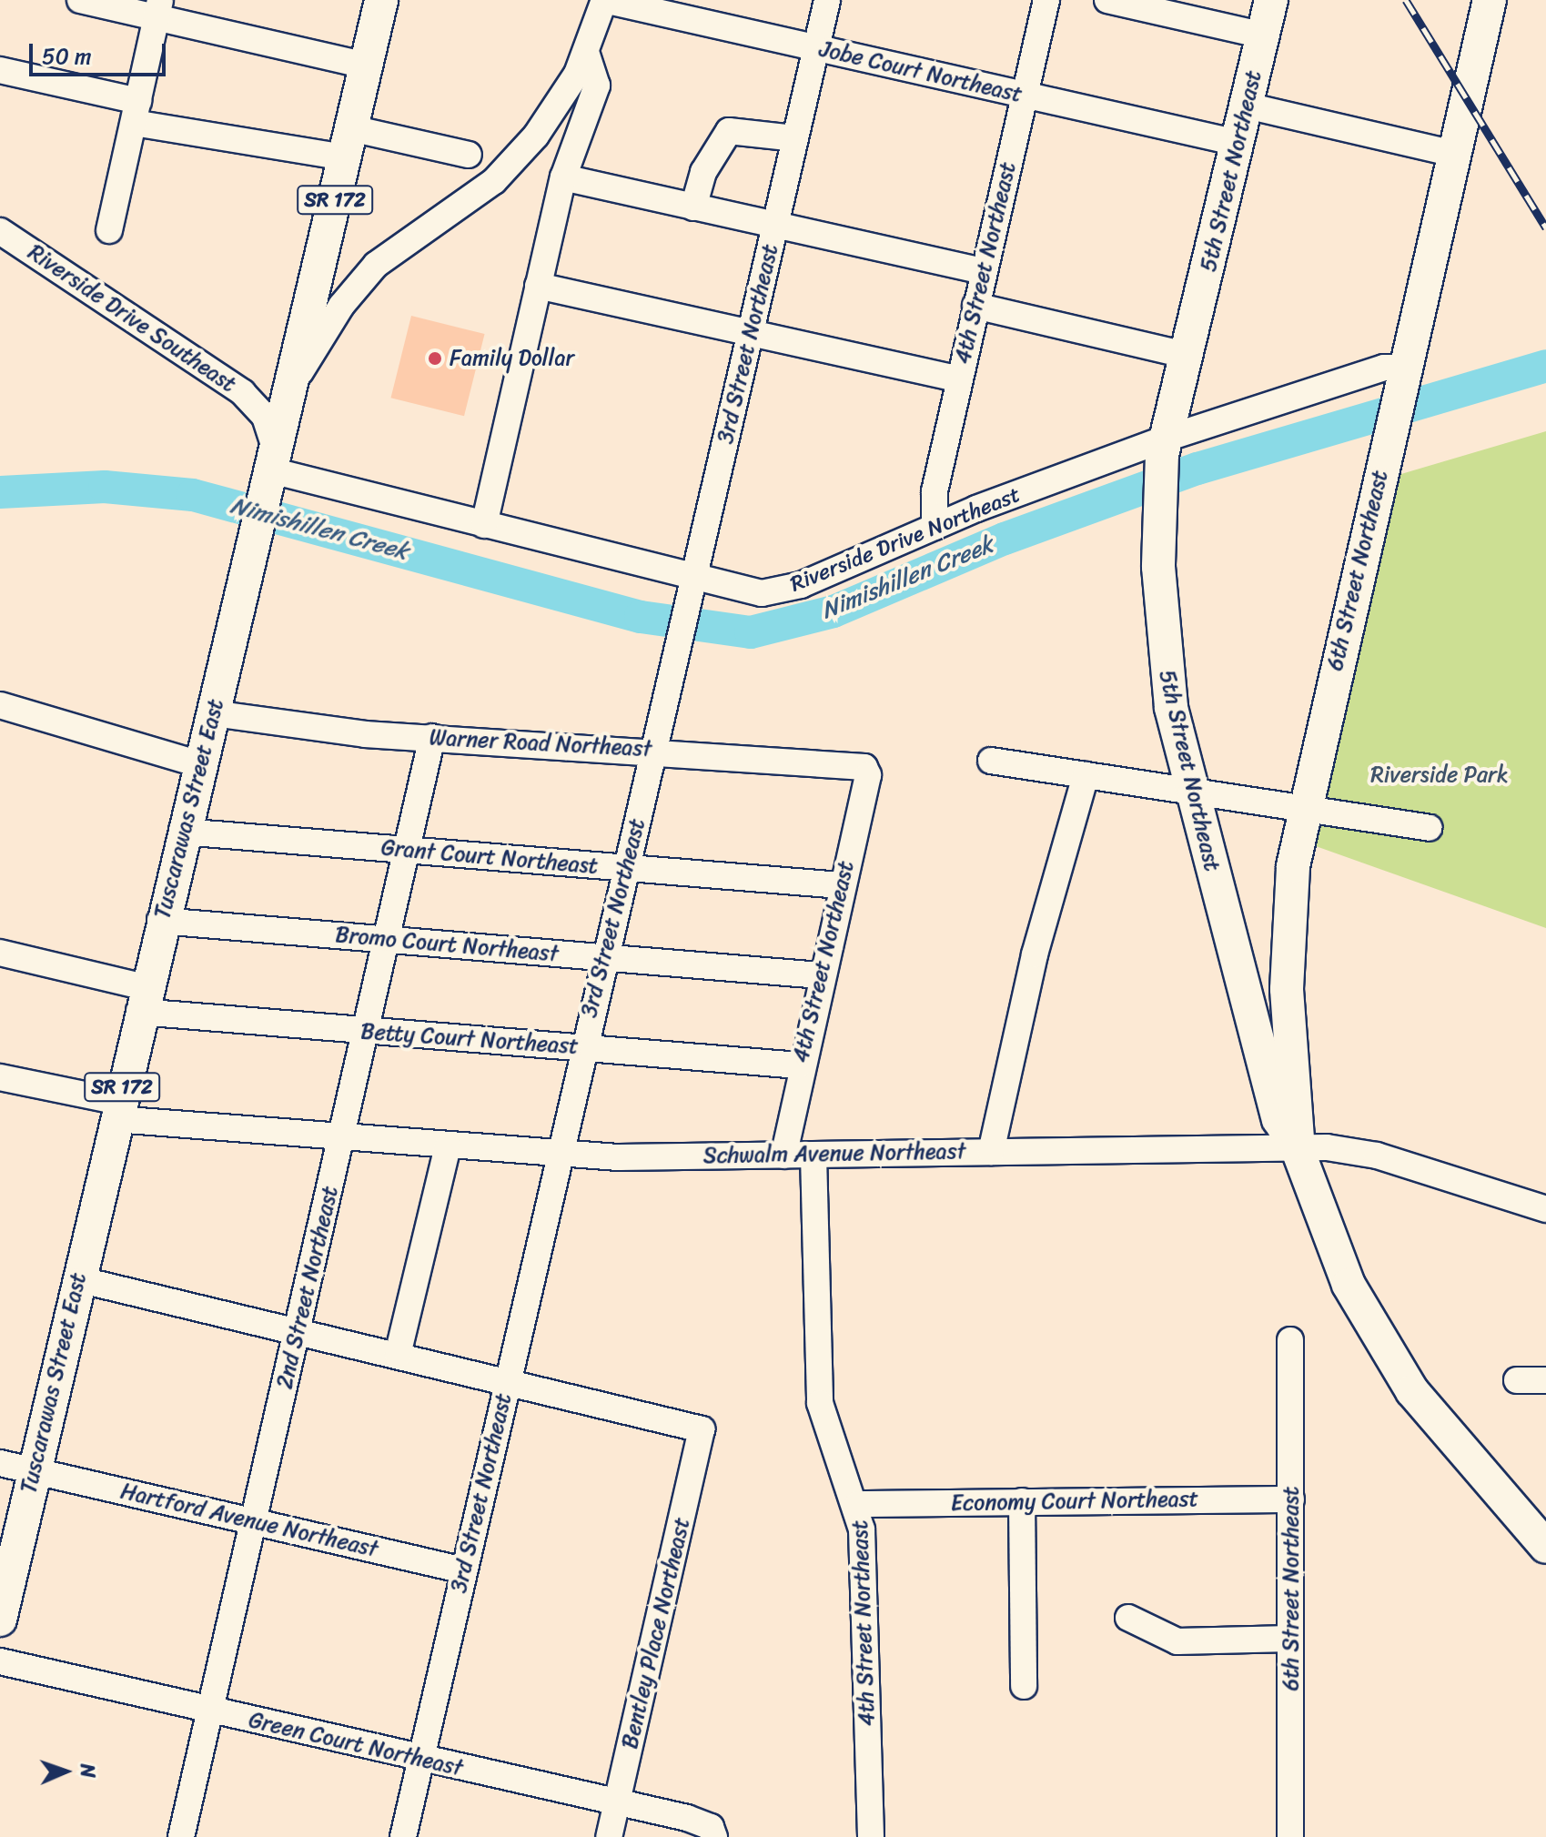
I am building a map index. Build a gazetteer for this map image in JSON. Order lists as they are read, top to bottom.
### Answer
{
  "streets": {
    "main road": [
      "5th Street Northeast",
      "SR 172",
      "6th Street Northeast",
      "Tuscarawas Street East"
    ],
    "street": [
      "Jobe Court Northeast",
      "4th Street Northeast",
      "Riverside Drive Southeast",
      "3rd Street Northeast",
      "Riverside Drive Northeast",
      "Warner Road Northeast",
      "Grant Court Northeast",
      "Bromo Court Northeast",
      "Betty Court Northeast",
      "Schwalm Avenue Northeast",
      "2nd Street Northeast",
      "Economy Court Northeast",
      "Hartford Avenue Northeast",
      "Bentley Place Northeast",
      "Green Court Northeast"
    ]
  },
  "crossings": [
    ["Jobe Court Northeast", "5th Street Northeast"],
    ["Jobe Court Northeast", "4th Street Northeast"],
    ["Jobe Court Northeast", "3rd Street Northeast"],
    ["5th Street Northeast", "Riverside Drive Northeast"],
    ["5th Street Northeast", "6th Street Northeast"],
    ["5th Street Northeast", "Schwalm Avenue Northeast"],
    ["4th Street Northeast", "Riverside Drive Northeast"],
    ["4th Street Northeast", "Warner Road Northeast"],
    ["4th Street Northeast", "Grant Court Northeast"],
    ["4th Street Northeast", "Bromo Court Northeast"],
    ["4th Street Northeast", "Betty Court Northeast"],
    ["4th Street Northeast", "Schwalm Avenue Northeast"],
    ["4th Street Northeast", "Economy Court Northeast"],
    ["Riverside Drive Southeast", "Riverside Drive Northeast"],
    ["Riverside Drive Southeast", "Tuscarawas Street East"],
    ["3rd Street Northeast", "Riverside Drive Northeast"],
    ["3rd Street Northeast", "Warner Road Northeast"],
    ["3rd Street Northeast", "Grant Court Northeast"],
    ["3rd Street Northeast", "Bromo Court Northeast"],
    ["3rd Street Northeast", "Betty Court Northeast"],
    ["3rd Street Northeast", "Schwalm Avenue Northeast"],
    ["3rd Street Northeast", "Hartford Avenue Northeast"],
    ["3rd Street Northeast", "Bentley Place Northeast"],
    ["3rd Street Northeast", "Green Court Northeast"],
    ["Riverside Drive Northeast", "6th Street Northeast"],
    ["Riverside Drive Northeast", "Tuscarawas Street East"],
    ["6th Street Northeast", "Schwalm Avenue Northeast"],
    ["6th Street Northeast", "Economy Court Northeast"],
    ["Warner Road Northeast", "Tuscarawas Street East"],
    ["Warner Road Northeast", "2nd Street Northeast"],
    ["Tuscarawas Street East", "Grant Court Northeast"],
    ["Tuscarawas Street East", "Bromo Court Northeast"],
    ["Tuscarawas Street East", "Betty Court Northeast"],
    ["Tuscarawas Street East", "Schwalm Avenue Northeast"],
    ["Tuscarawas Street East", "Hartford Avenue Northeast"],
    ["Grant Court Northeast", "2nd Street Northeast"],
    ["Bromo Court Northeast", "2nd Street Northeast"],
    ["Betty Court Northeast", "2nd Street Northeast"],
    ["Schwalm Avenue Northeast", "2nd Street Northeast"],
    ["2nd Street Northeast", "Hartford Avenue Northeast"],
    ["2nd Street Northeast", "Green Court Northeast"],
    ["Bentley Place Northeast", "Green Court Northeast"]
  ],
  "water": ["Nimishillen Creek"],
  "parks": ["Riverside Park"],
  "places": ["Family Dollar"],
  "scale_bar": "50 m",
  "north": "right"
}
